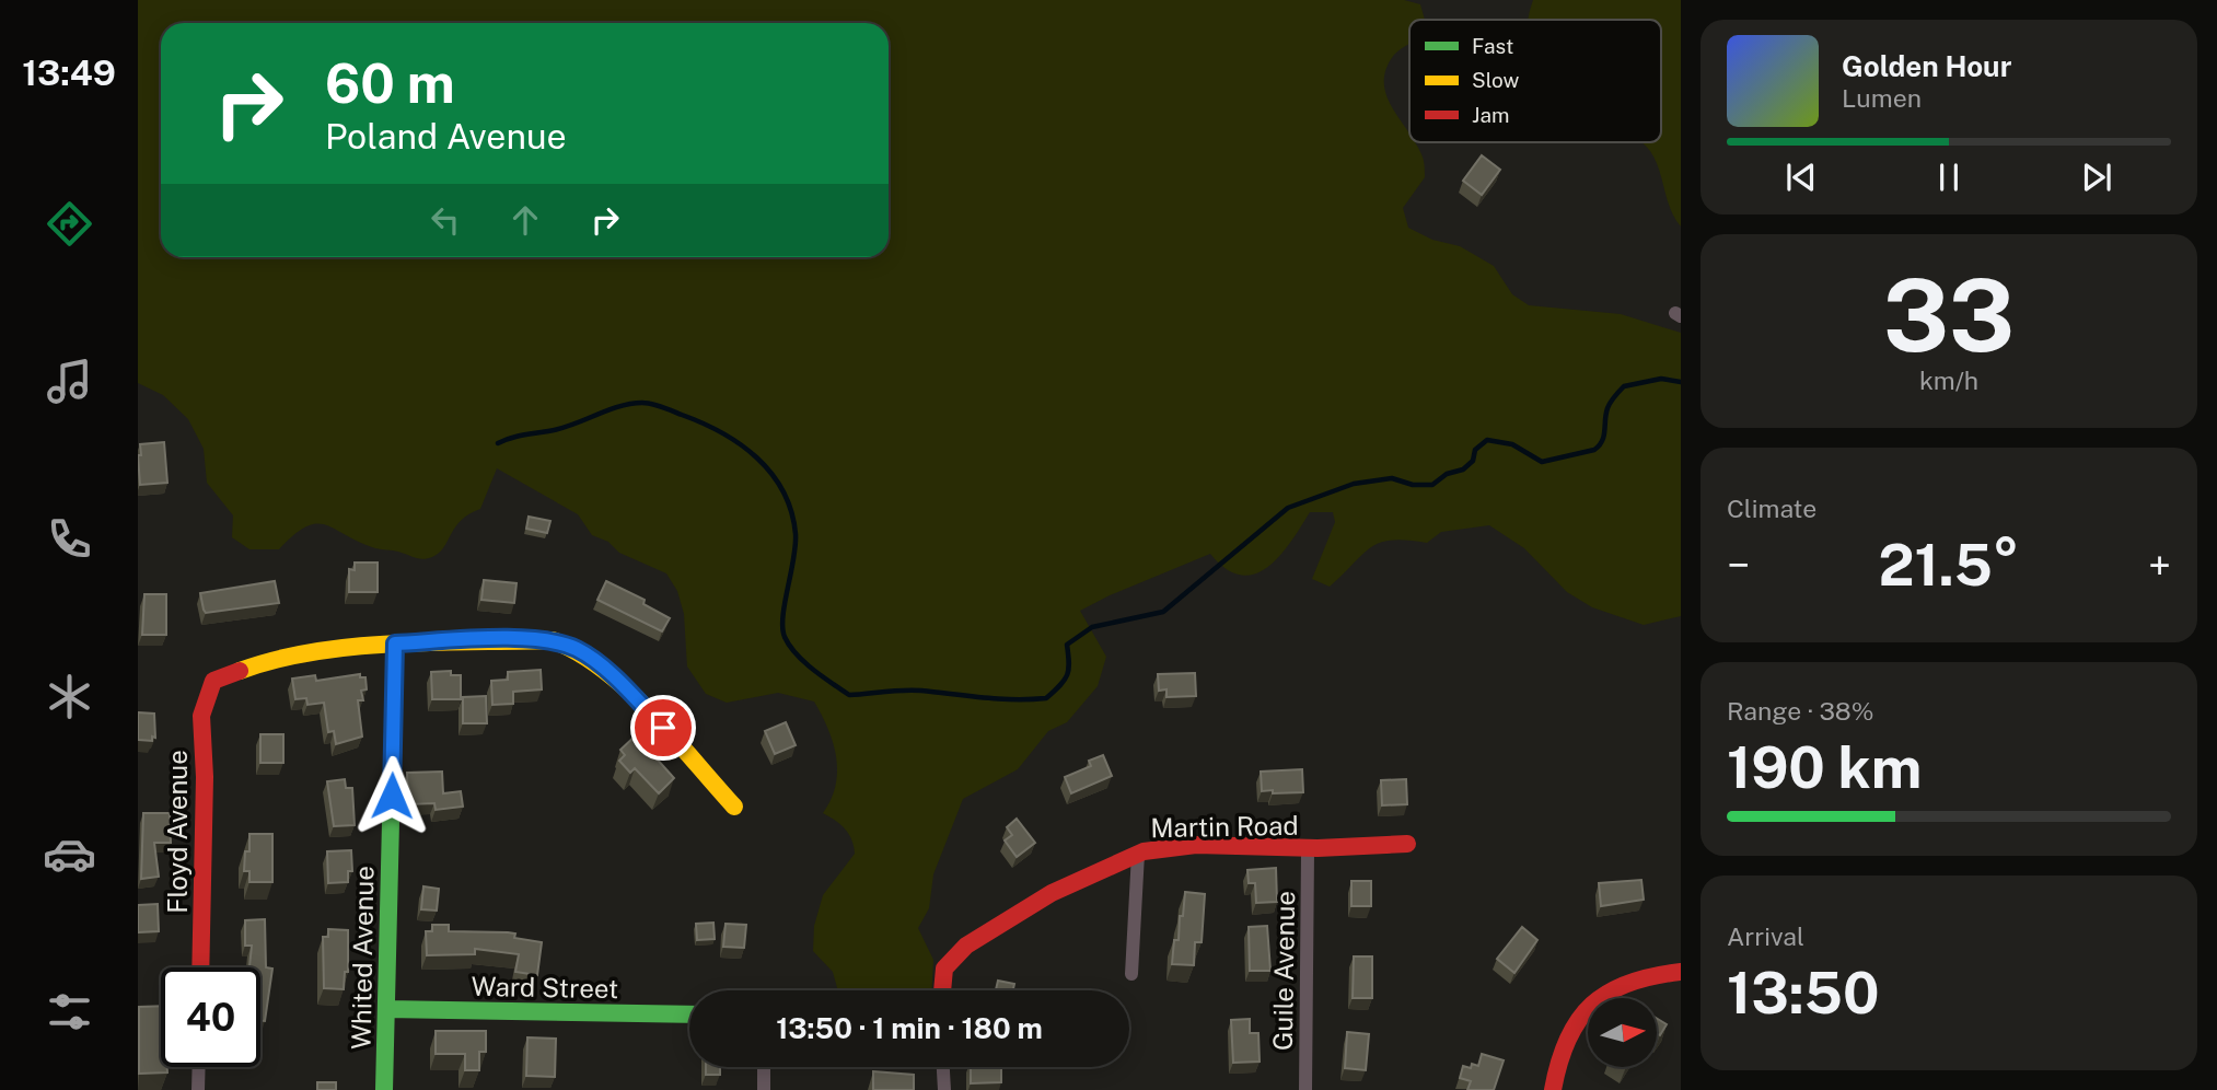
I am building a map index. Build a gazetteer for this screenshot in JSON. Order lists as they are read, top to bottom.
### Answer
{
  "streets": {
    "street": [
      "Martin Road",
      "Floyd Avenue",
      "Whited Avenue",
      "Guile Avenue",
      "Ward Street"
    ]
  },
  "crossings": [
    ["Martin Road", "Guile Avenue"],
    ["Floyd Avenue", "Whited Avenue"],
    ["Whited Avenue", "Ward Street"]
  ],
  "legend": ["Fast", "Slow", "Jam"],
  "north": "right",
  "page": {
    "tabs": "13:49",
    "turn": ["60 m", "Poland Avenue"],
    "song": ["Golden Hour", "Lumen"],
    "tile": [
      ["33", "km/h"],
      "Climate",
      ["Range · 38%", "190 km"],
      ["Arrival", "13:50"]
    ],
    "heat": ["−", "21.5°", "+"],
    "limit": "40",
    "trip": "13:50 · 1 min · 180 m"
  }
}
